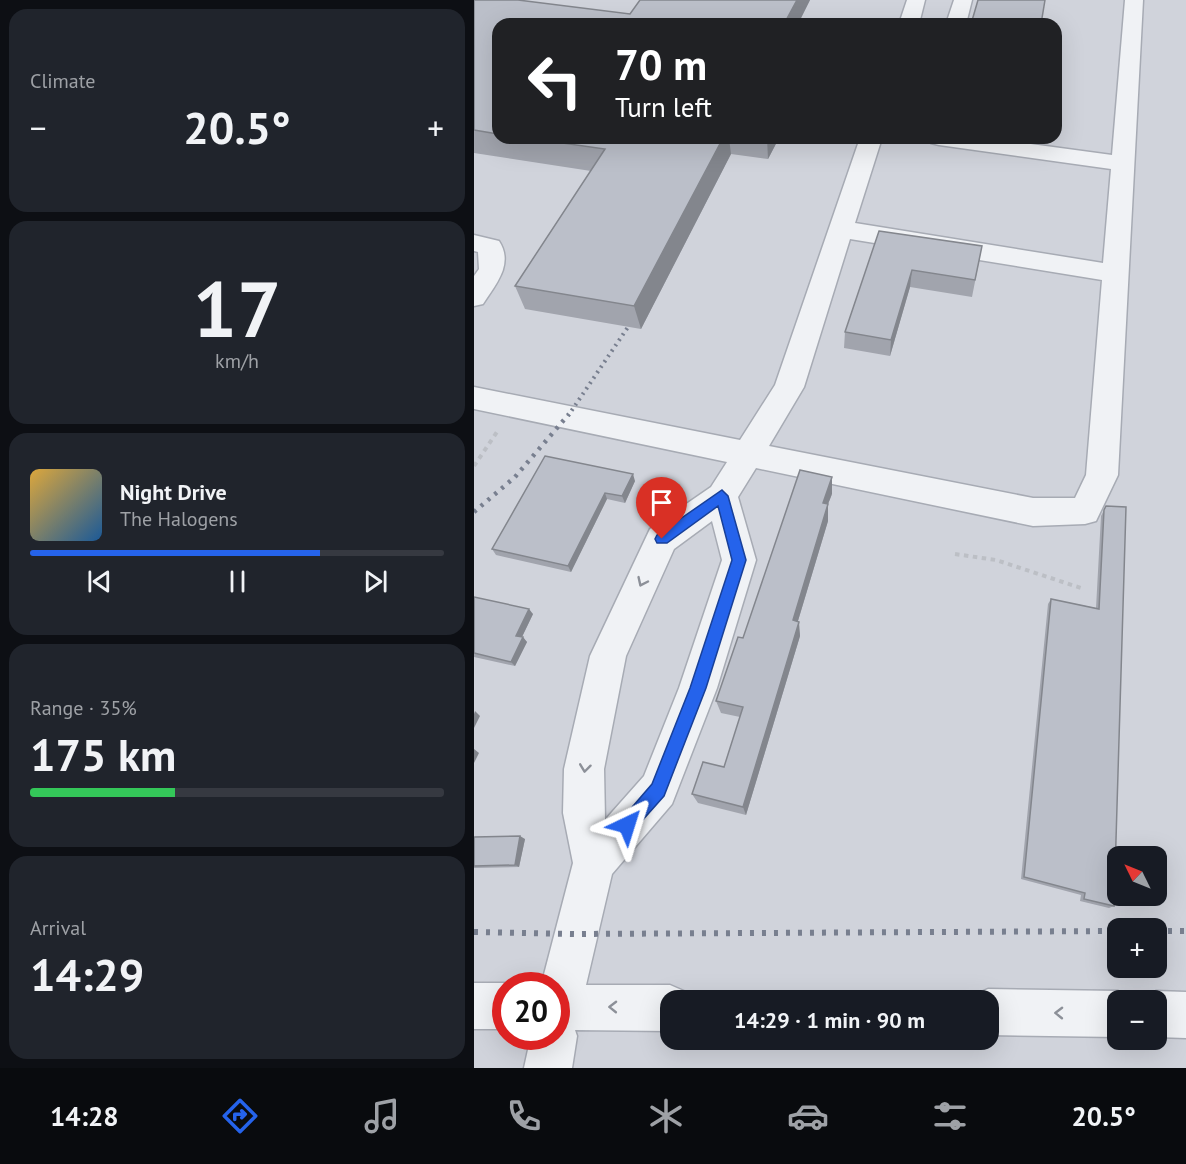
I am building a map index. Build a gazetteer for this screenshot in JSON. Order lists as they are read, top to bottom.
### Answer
{
  "north": "top left",
  "page": {
    "tile": [
      "Climate",
      ["17", "km/h"],
      ["Range · 35%", "175 km"],
      ["Arrival", "14:29"]
    ],
    "turn": ["70 m", "Turn left"],
    "heat": ["−", "20.5°", "+"],
    "song": ["Night Drive", "The Halogens"],
    "map_buttons": ["+", "−"],
    "limit": "20",
    "trip": "14:29 · 1 min · 90 m",
    "tabs": ["14:28", "20.5°"]
  }
}
